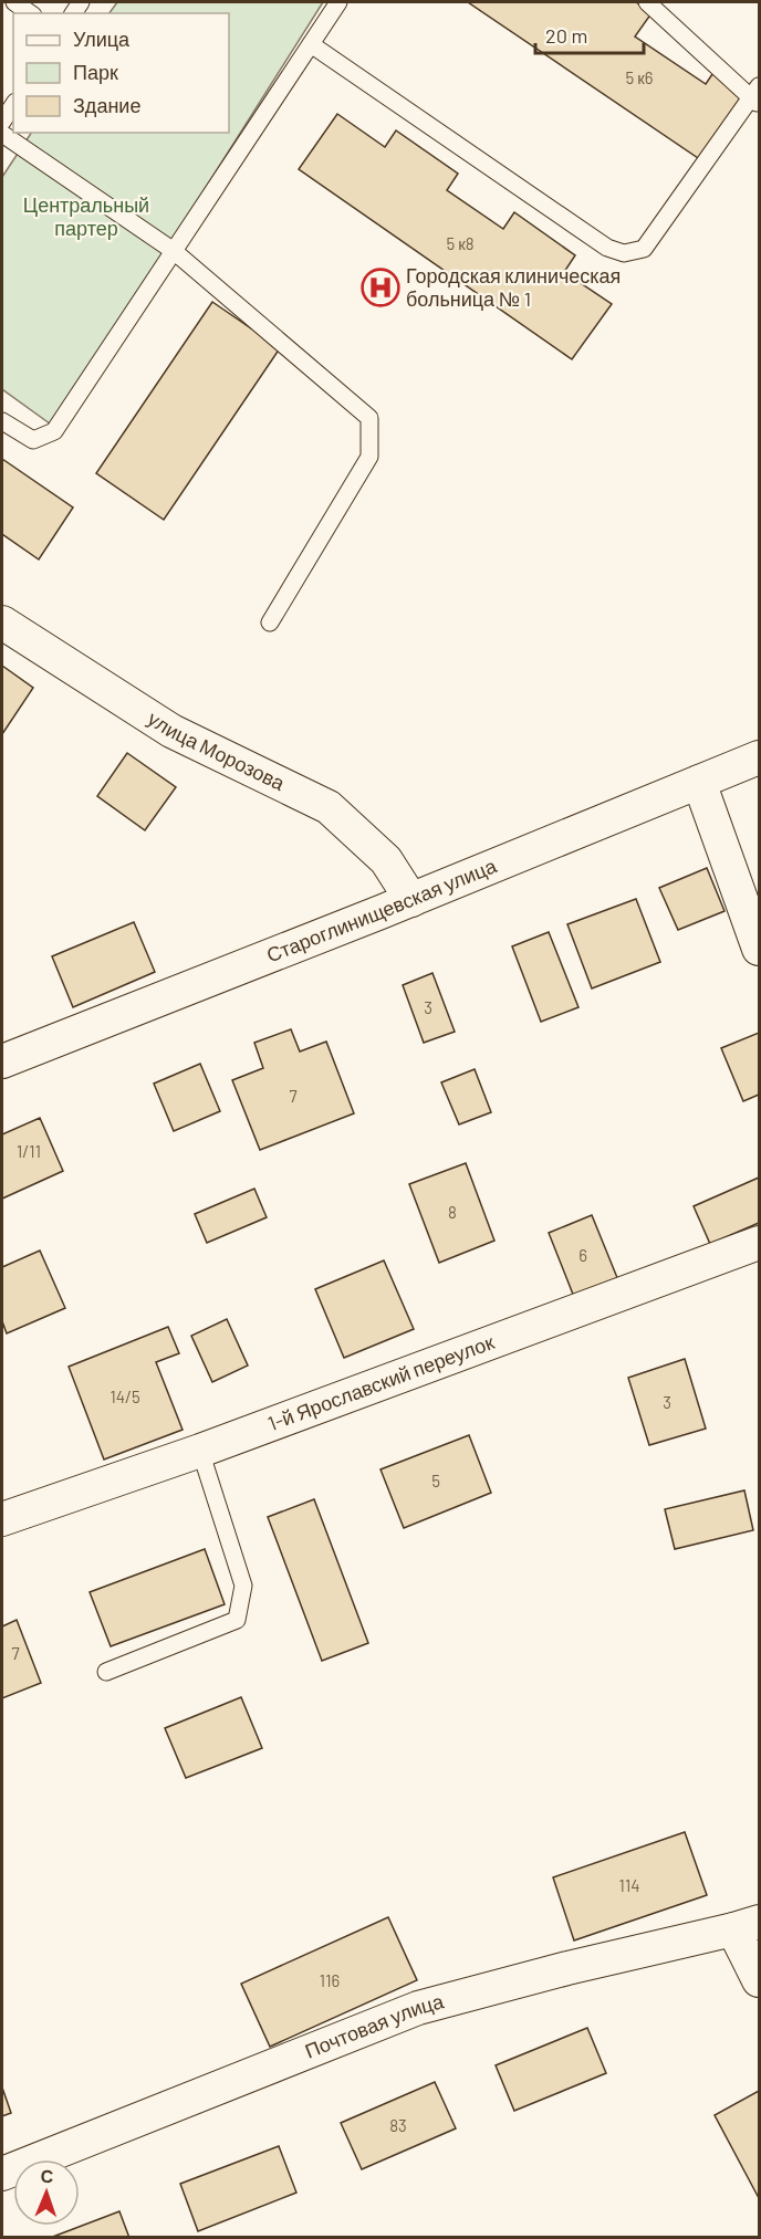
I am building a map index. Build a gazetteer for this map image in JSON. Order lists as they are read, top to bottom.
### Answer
{
  "streets": {
    "street": [
      "улица Морозова",
      "Староглинищевская улица",
      "1-й Ярославский переулок",
      "Почтовая улица"
    ]
  },
  "crossings": [
    ["улица Морозова", "Староглинищевская улица"]
  ],
  "parks": ["Центральный партер"],
  "places": {
    "hospital": ["Городская клиническая больница № 1"]
  },
  "house_numbers": [
    "5 к6",
    "5 к8",
    "3",
    "7",
    "1/11",
    "8",
    "6",
    "14/5",
    "3",
    "5",
    "7",
    "114",
    "116",
    "83"
  ],
  "legend": ["Улица", "Парк", "Здание"],
  "scale_bar": "20 m",
  "north": "top"
}
